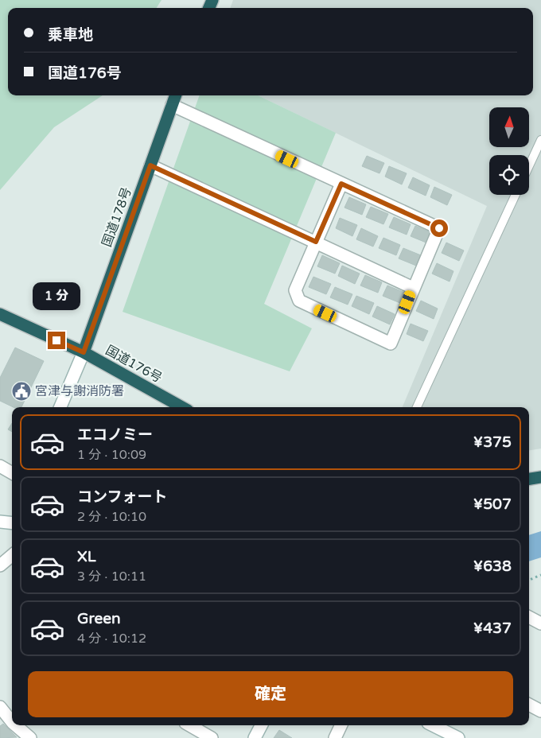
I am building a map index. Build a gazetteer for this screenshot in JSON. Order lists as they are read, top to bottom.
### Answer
{
  "streets": {
    "highway": ["国道178号", "国道176号"]
  },
  "crossings": [
    ["国道178号", "国道176号"]
  ],
  "places": {
    "public building": ["宮津与謝消防署"]
  },
  "north": "top",
  "page": {
    "banner": ["乗車地", "国道176号"],
    "bubble": "1 分",
    "list": [
      {
        "name": "エコノミー",
        "note": "1 分 · 10:09",
        "value": "¥375"
      },
      {
        "name": "コンフォート",
        "note": "2 分 · 10:10",
        "value": "¥507"
      },
      {
        "name": "XL",
        "note": "3 分 · 10:11",
        "value": "¥638"
      },
      {
        "name": "Green",
        "note": "4 分 · 10:12",
        "value": "¥437"
      }
    ],
    "buttons": "確定"
  }
}
